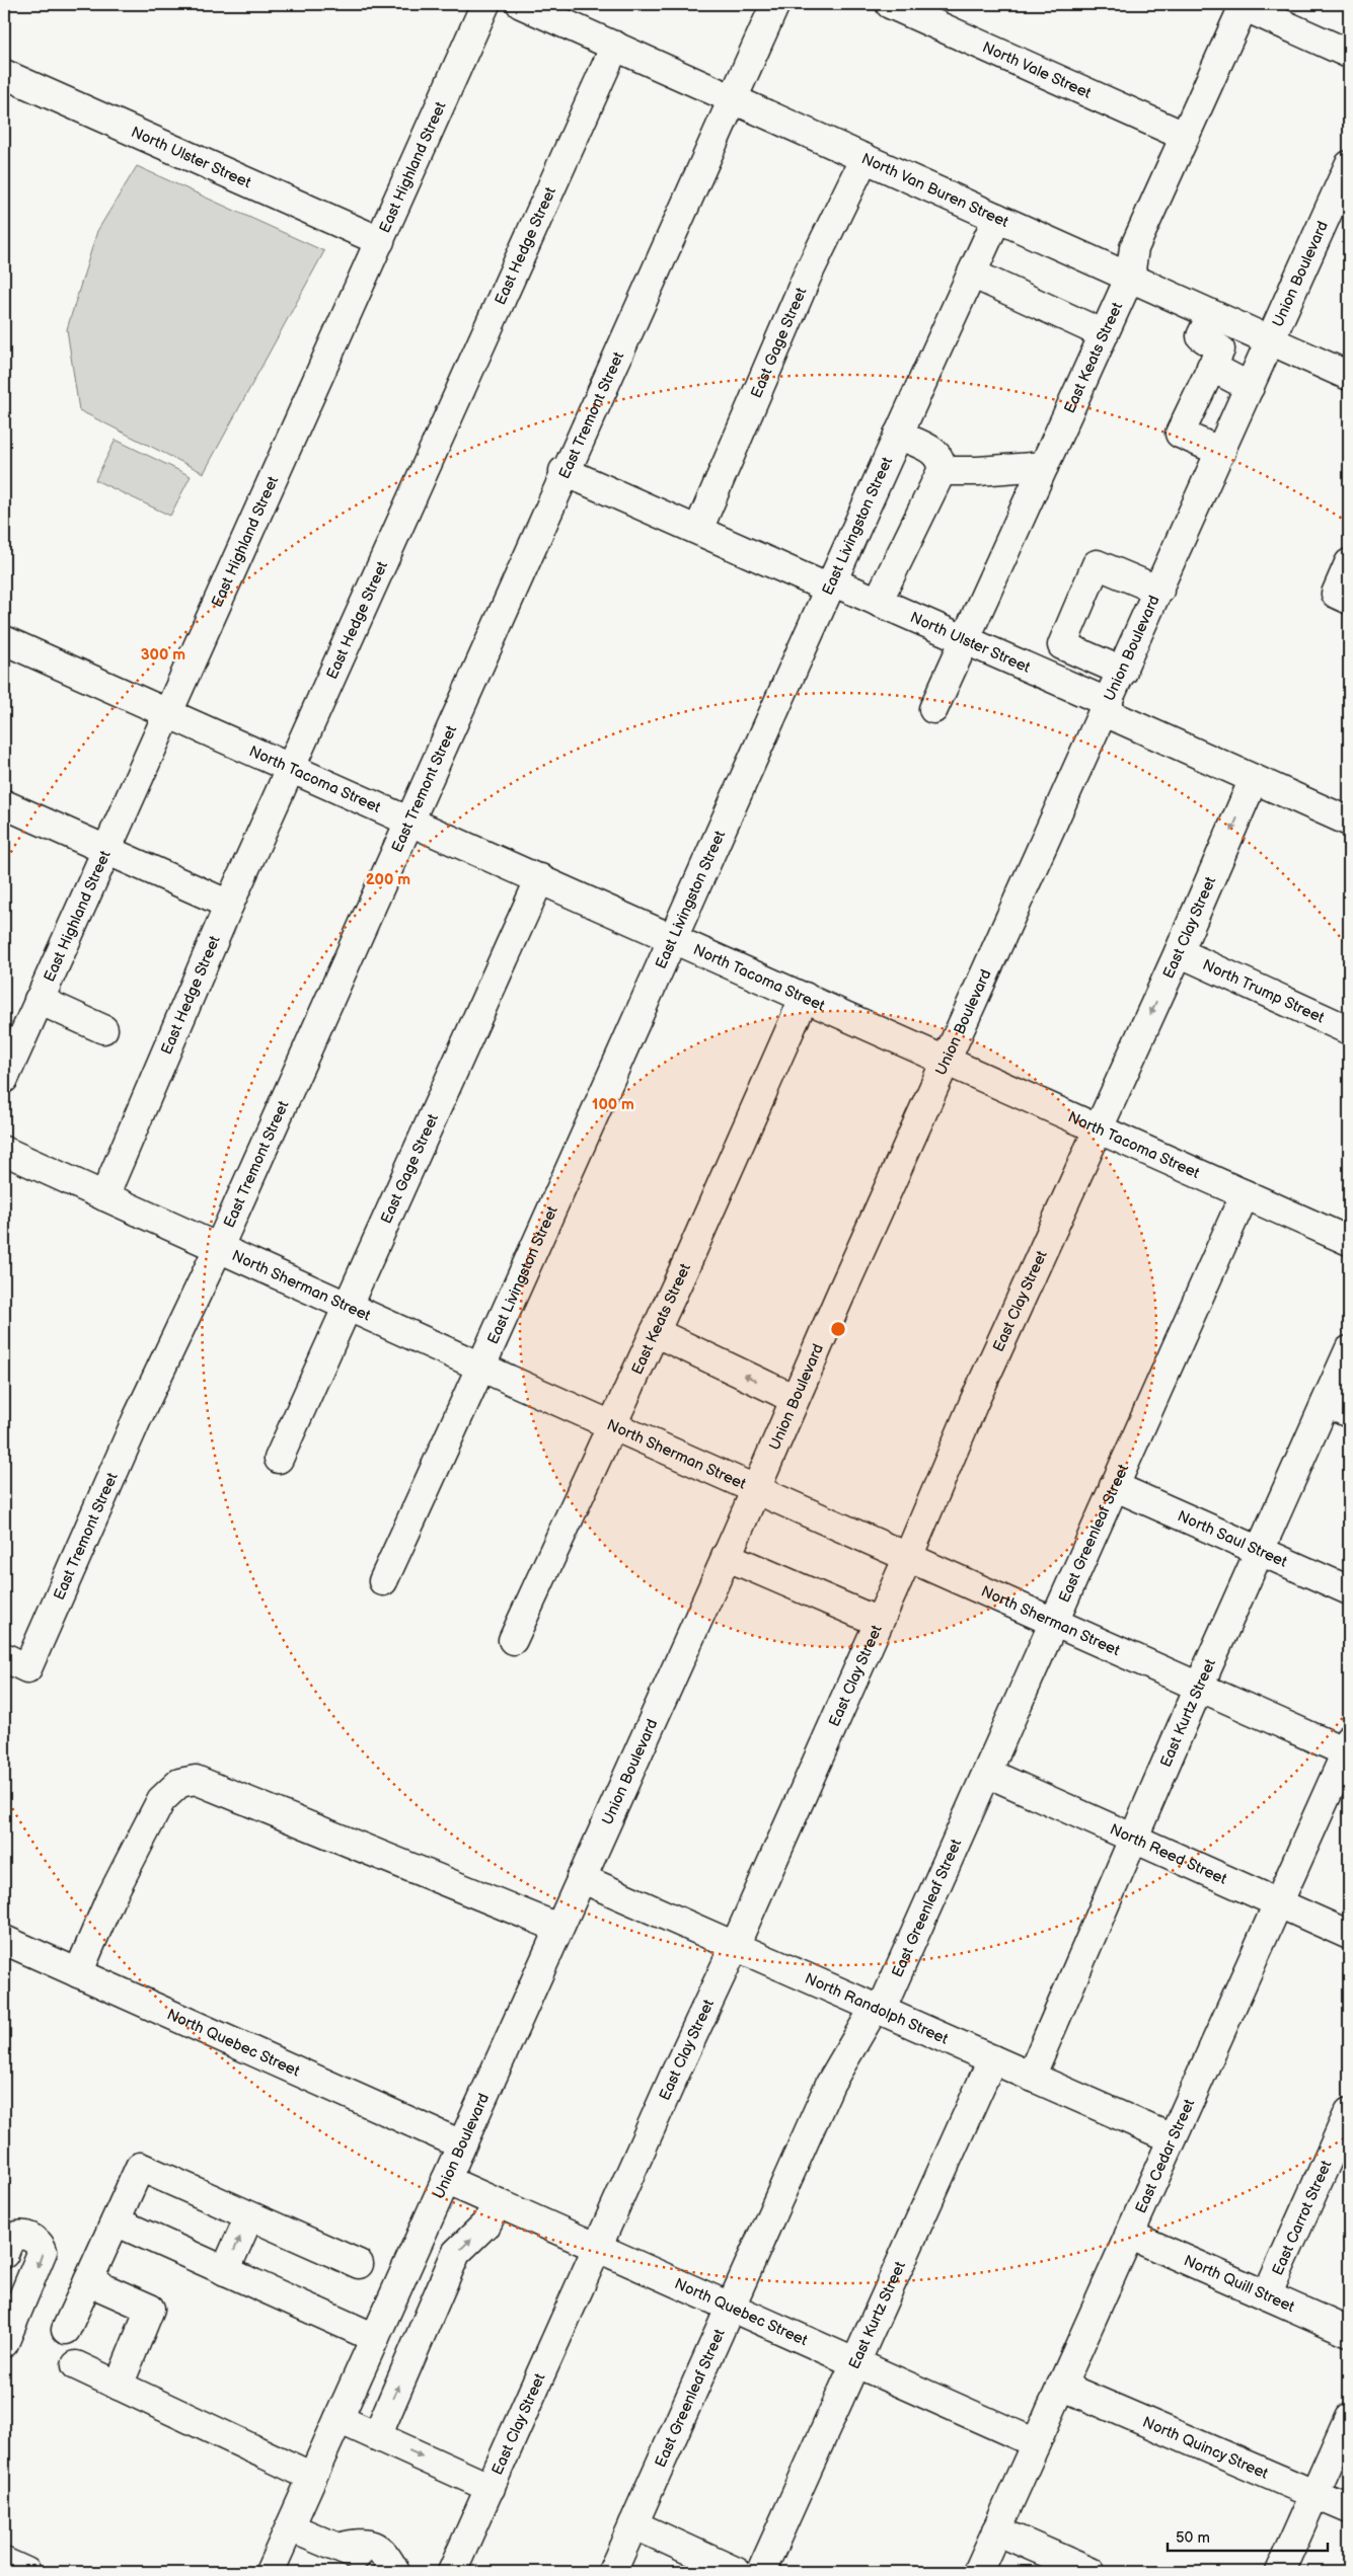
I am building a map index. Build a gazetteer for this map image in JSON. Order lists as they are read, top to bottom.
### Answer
{
  "streets": {
    "street": [
      "North Vale Street",
      "North Ulster Street",
      "East Highland Street",
      "North Van Buren Street",
      "East Hedge Street",
      "Union Boulevard",
      "East Gage Street",
      "East Keats Street",
      "East Tremont Street",
      "East Livingston Street",
      "North Tacoma Street",
      "East Clay Street",
      "North Trump Street",
      "North Sherman Street",
      "East Greenleaf Street",
      "North Saul Street",
      "East Kurtz Street",
      "North Reed Street",
      "North Randolph Street",
      "North Quebec Street",
      "East Cedar Street",
      "East Carrot Street",
      "North Quill Street",
      "North Quincy Street"
    ]
  },
  "crossings": [
    ["North Vale Street", "East Keats Street"],
    ["North Ulster Street", "East Highland Street"],
    ["North Ulster Street", "Union Boulevard"],
    ["North Ulster Street", "East Gage Street"],
    ["North Ulster Street", "East Keats Street"],
    ["North Ulster Street", "East Tremont Street"],
    ["North Ulster Street", "East Livingston Street"],
    ["North Ulster Street", "East Clay Street"],
    ["East Highland Street", "North Tacoma Street"],
    ["North Van Buren Street", "East Hedge Street"],
    ["North Van Buren Street", "Union Boulevard"],
    ["North Van Buren Street", "East Gage Street"],
    ["North Van Buren Street", "East Keats Street"],
    ["North Van Buren Street", "East Tremont Street"],
    ["North Van Buren Street", "East Livingston Street"],
    ["East Hedge Street", "North Tacoma Street"],
    ["East Hedge Street", "North Sherman Street"],
    ["Union Boulevard", "North Tacoma Street"],
    ["Union Boulevard", "North Sherman Street"],
    ["Union Boulevard", "North Randolph Street"],
    ["Union Boulevard", "North Quebec Street"],
    ["East Gage Street", "North Tacoma Street"],
    ["East Gage Street", "North Sherman Street"],
    ["East Keats Street", "North Tacoma Street"],
    ["East Keats Street", "North Sherman Street"],
    ["East Tremont Street", "North Tacoma Street"],
    ["East Tremont Street", "North Sherman Street"],
    ["East Livingston Street", "North Tacoma Street"],
    ["East Livingston Street", "North Sherman Street"],
    ["North Tacoma Street", "East Clay Street"],
    ["North Tacoma Street", "East Greenleaf Street"],
    ["East Clay Street", "North Trump Street"],
    ["East Clay Street", "North Sherman Street"],
    ["East Clay Street", "North Randolph Street"],
    ["East Clay Street", "North Quebec Street"],
    ["North Sherman Street", "East Greenleaf Street"],
    ["North Sherman Street", "East Kurtz Street"],
    ["North Sherman Street", "East Cedar Street"],
    ["East Greenleaf Street", "North Saul Street"],
    ["East Greenleaf Street", "North Reed Street"],
    ["East Greenleaf Street", "North Randolph Street"],
    ["East Greenleaf Street", "North Quebec Street"],
    ["North Saul Street", "East Kurtz Street"],
    ["East Kurtz Street", "North Reed Street"],
    ["East Kurtz Street", "North Randolph Street"],
    ["East Kurtz Street", "North Quebec Street"],
    ["North Reed Street", "East Cedar Street"],
    ["North Randolph Street", "East Cedar Street"],
    ["North Quebec Street", "East Cedar Street"],
    ["East Cedar Street", "North Quill Street"],
    ["East Cedar Street", "North Quincy Street"],
    ["East Carrot Street", "North Quill Street"]
  ],
  "scale_bar": "50 m",
  "rings": ["300 m", "200 m", "100 m"]
}
